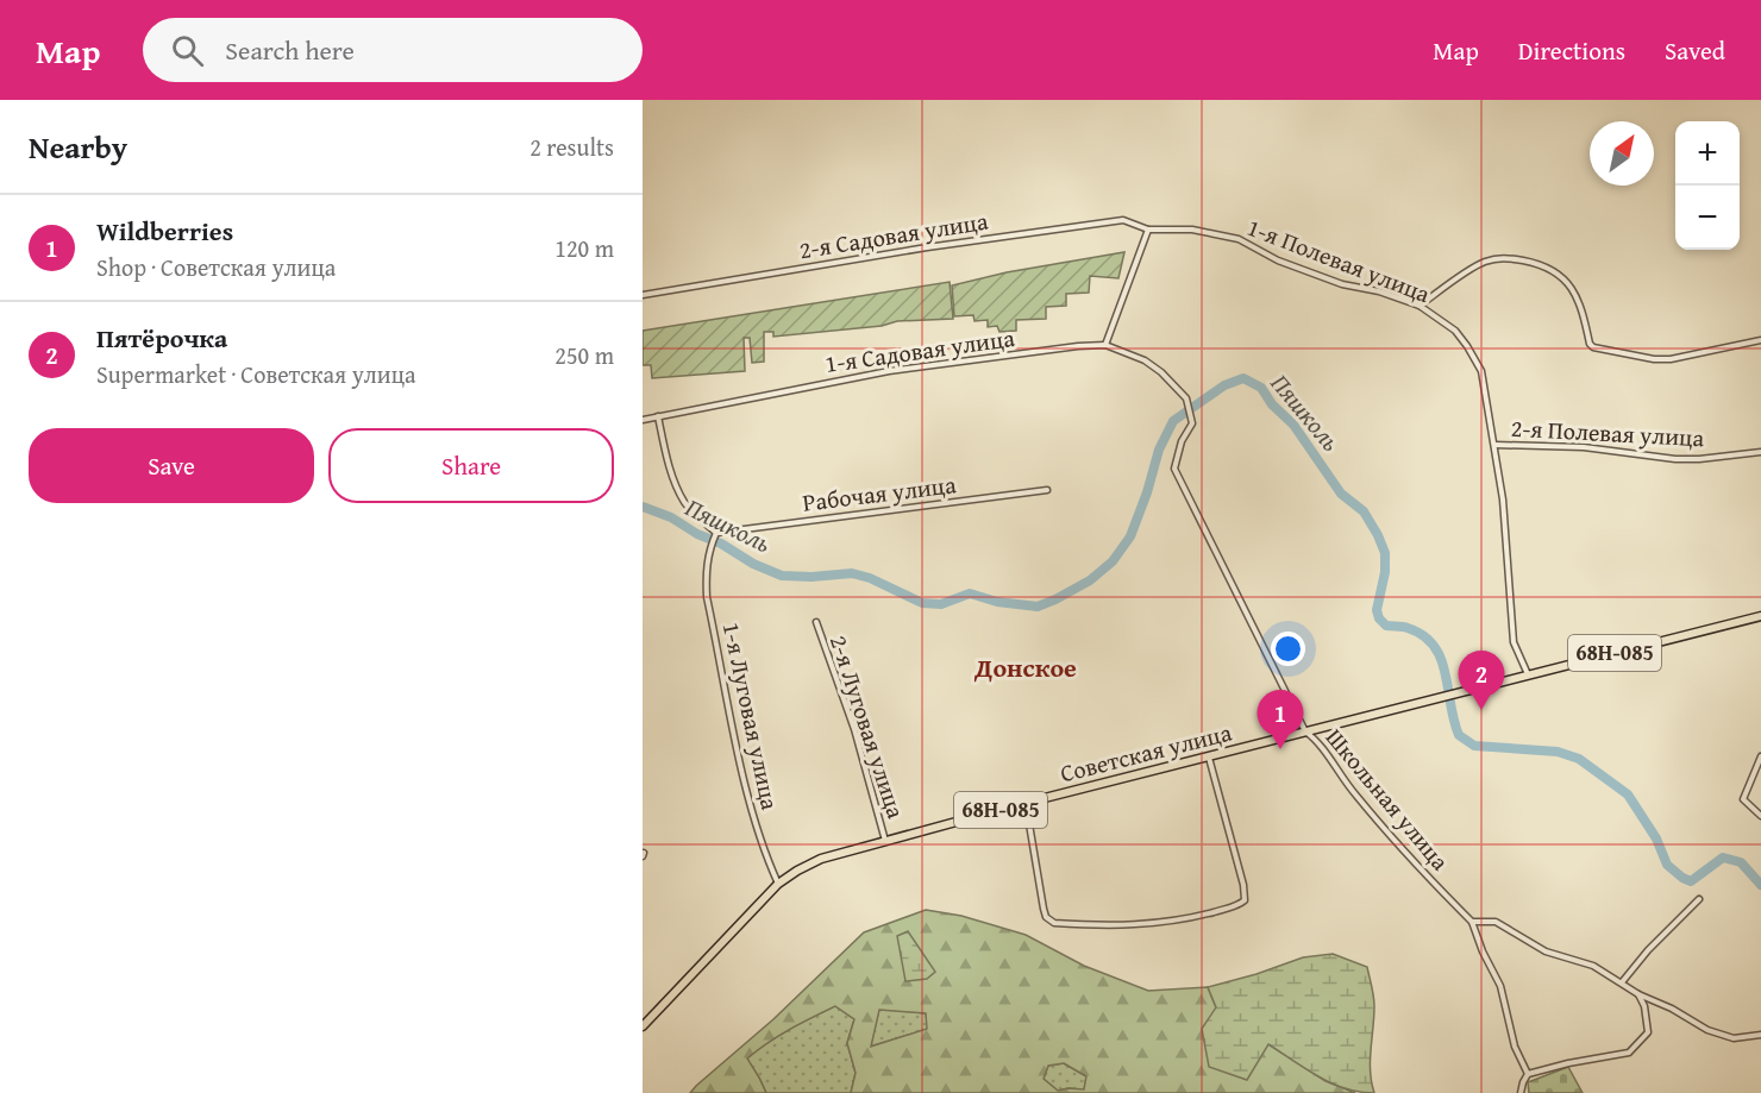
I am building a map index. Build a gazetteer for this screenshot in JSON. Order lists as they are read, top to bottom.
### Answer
{
  "streets": {
    "main road": ["68Н-085", "Советская улица"],
    "street": [
      "2-я Садовая улица",
      "1-я Полевая улица",
      "1-я Садовая улица",
      "2-я Полевая улица",
      "Рабочая улица",
      "1-я Луговая улица",
      "2-я Луговая улица",
      "Школьная улица"
    ]
  },
  "crossings": [
    ["2-я Садовая улица", "1-я Полевая улица"],
    ["1-я Полевая улица", "2-я Полевая улица"],
    ["1-я Полевая улица", "Советская улица"],
    ["1-я Садовая улица", "Школьная улица"],
    ["Рабочая улица", "1-я Луговая улица"],
    ["1-я Луговая улица", "Советская улица"],
    ["2-я Луговая улица", "Советская улица"],
    ["Советская улица", "Школьная улица"]
  ],
  "districts": ["Донское"],
  "water": ["Пяшколь"],
  "north": "top right",
  "page": {
    "header": "Map",
    "search": "Search here",
    "nav": ["Map", "Directions", "Saved"],
    "heading": ["Nearby", "2 results"],
    "map_buttons": ["+", "−"],
    "list": [
      {
        "mark": "1",
        "name": "Wildberries",
        "note": "Shop · Советская улица",
        "value": "120 m"
      },
      {
        "mark": "2",
        "name": "Пятёрочка",
        "note": "Supermarket · Советская улица",
        "value": "250 m"
      }
    ],
    "buttons": ["Save", "Share"],
    "pins": ["2", "1"]
  }
}
